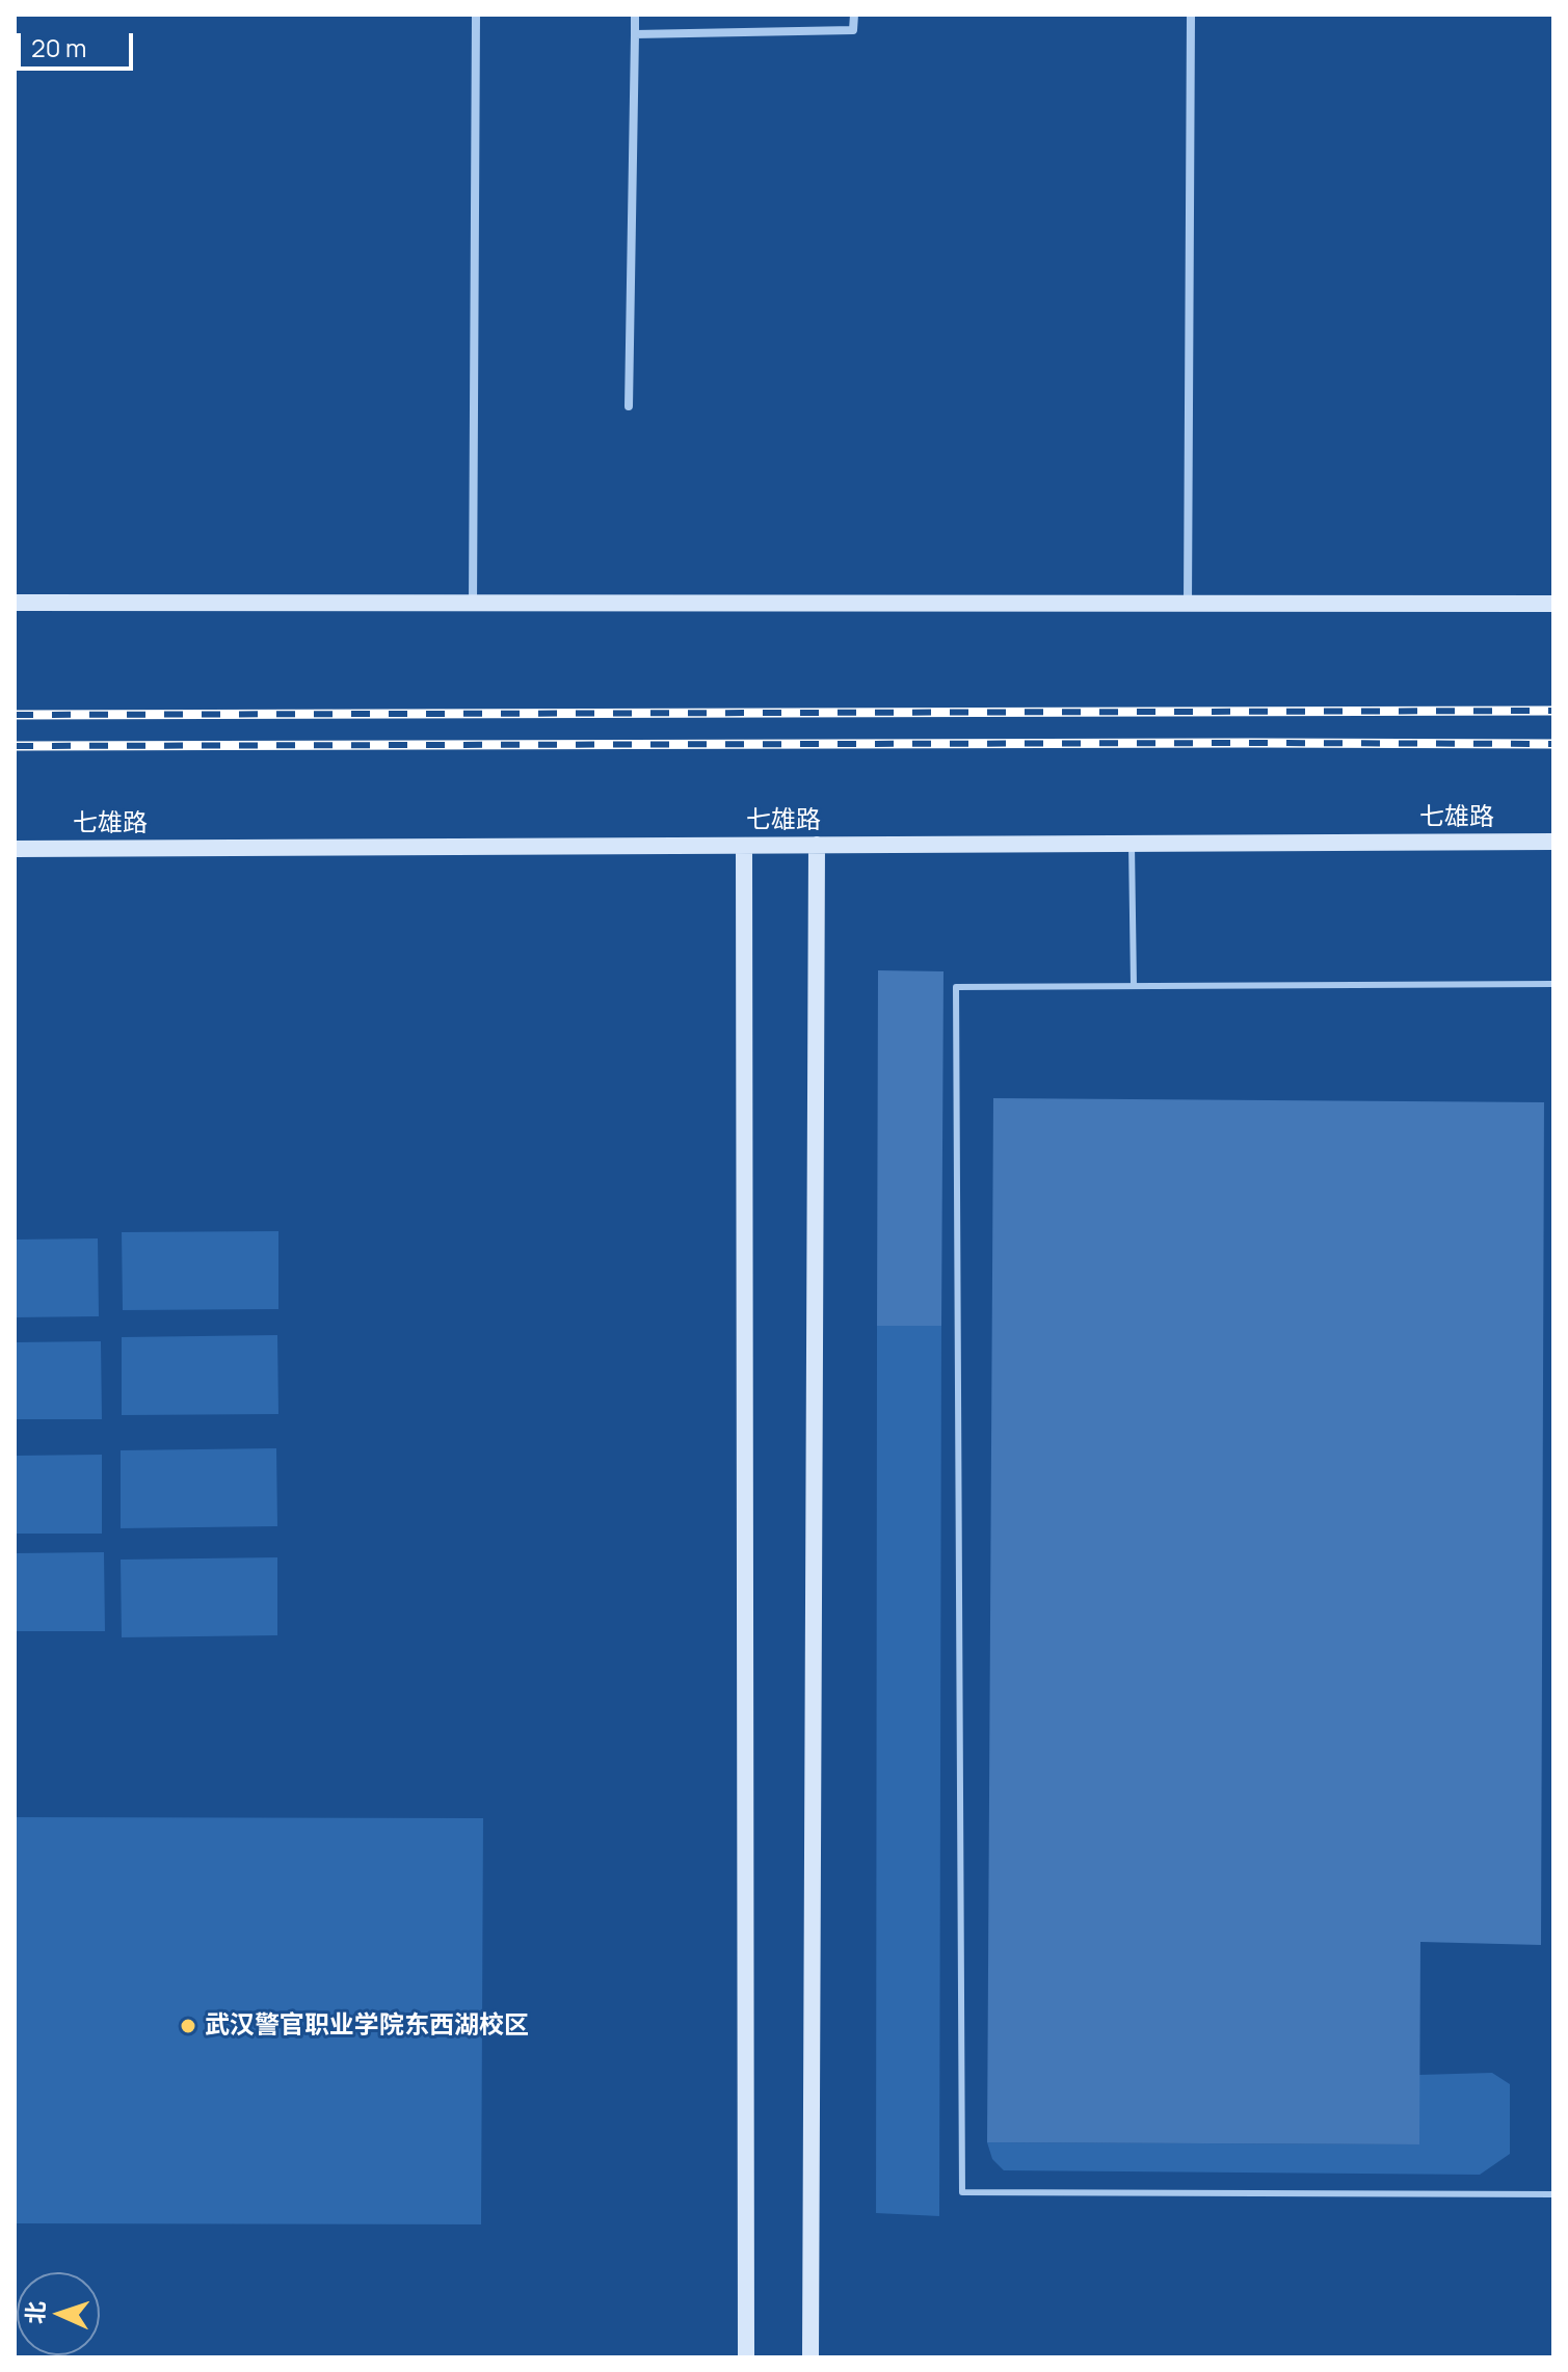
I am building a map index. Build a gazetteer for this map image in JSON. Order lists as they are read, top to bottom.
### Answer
{
  "streets": {
    "street": ["七雄路"]
  },
  "places": ["武汉警官职业学院东西湖校区"],
  "scale_bar": "20 m",
  "north": "left"
}
